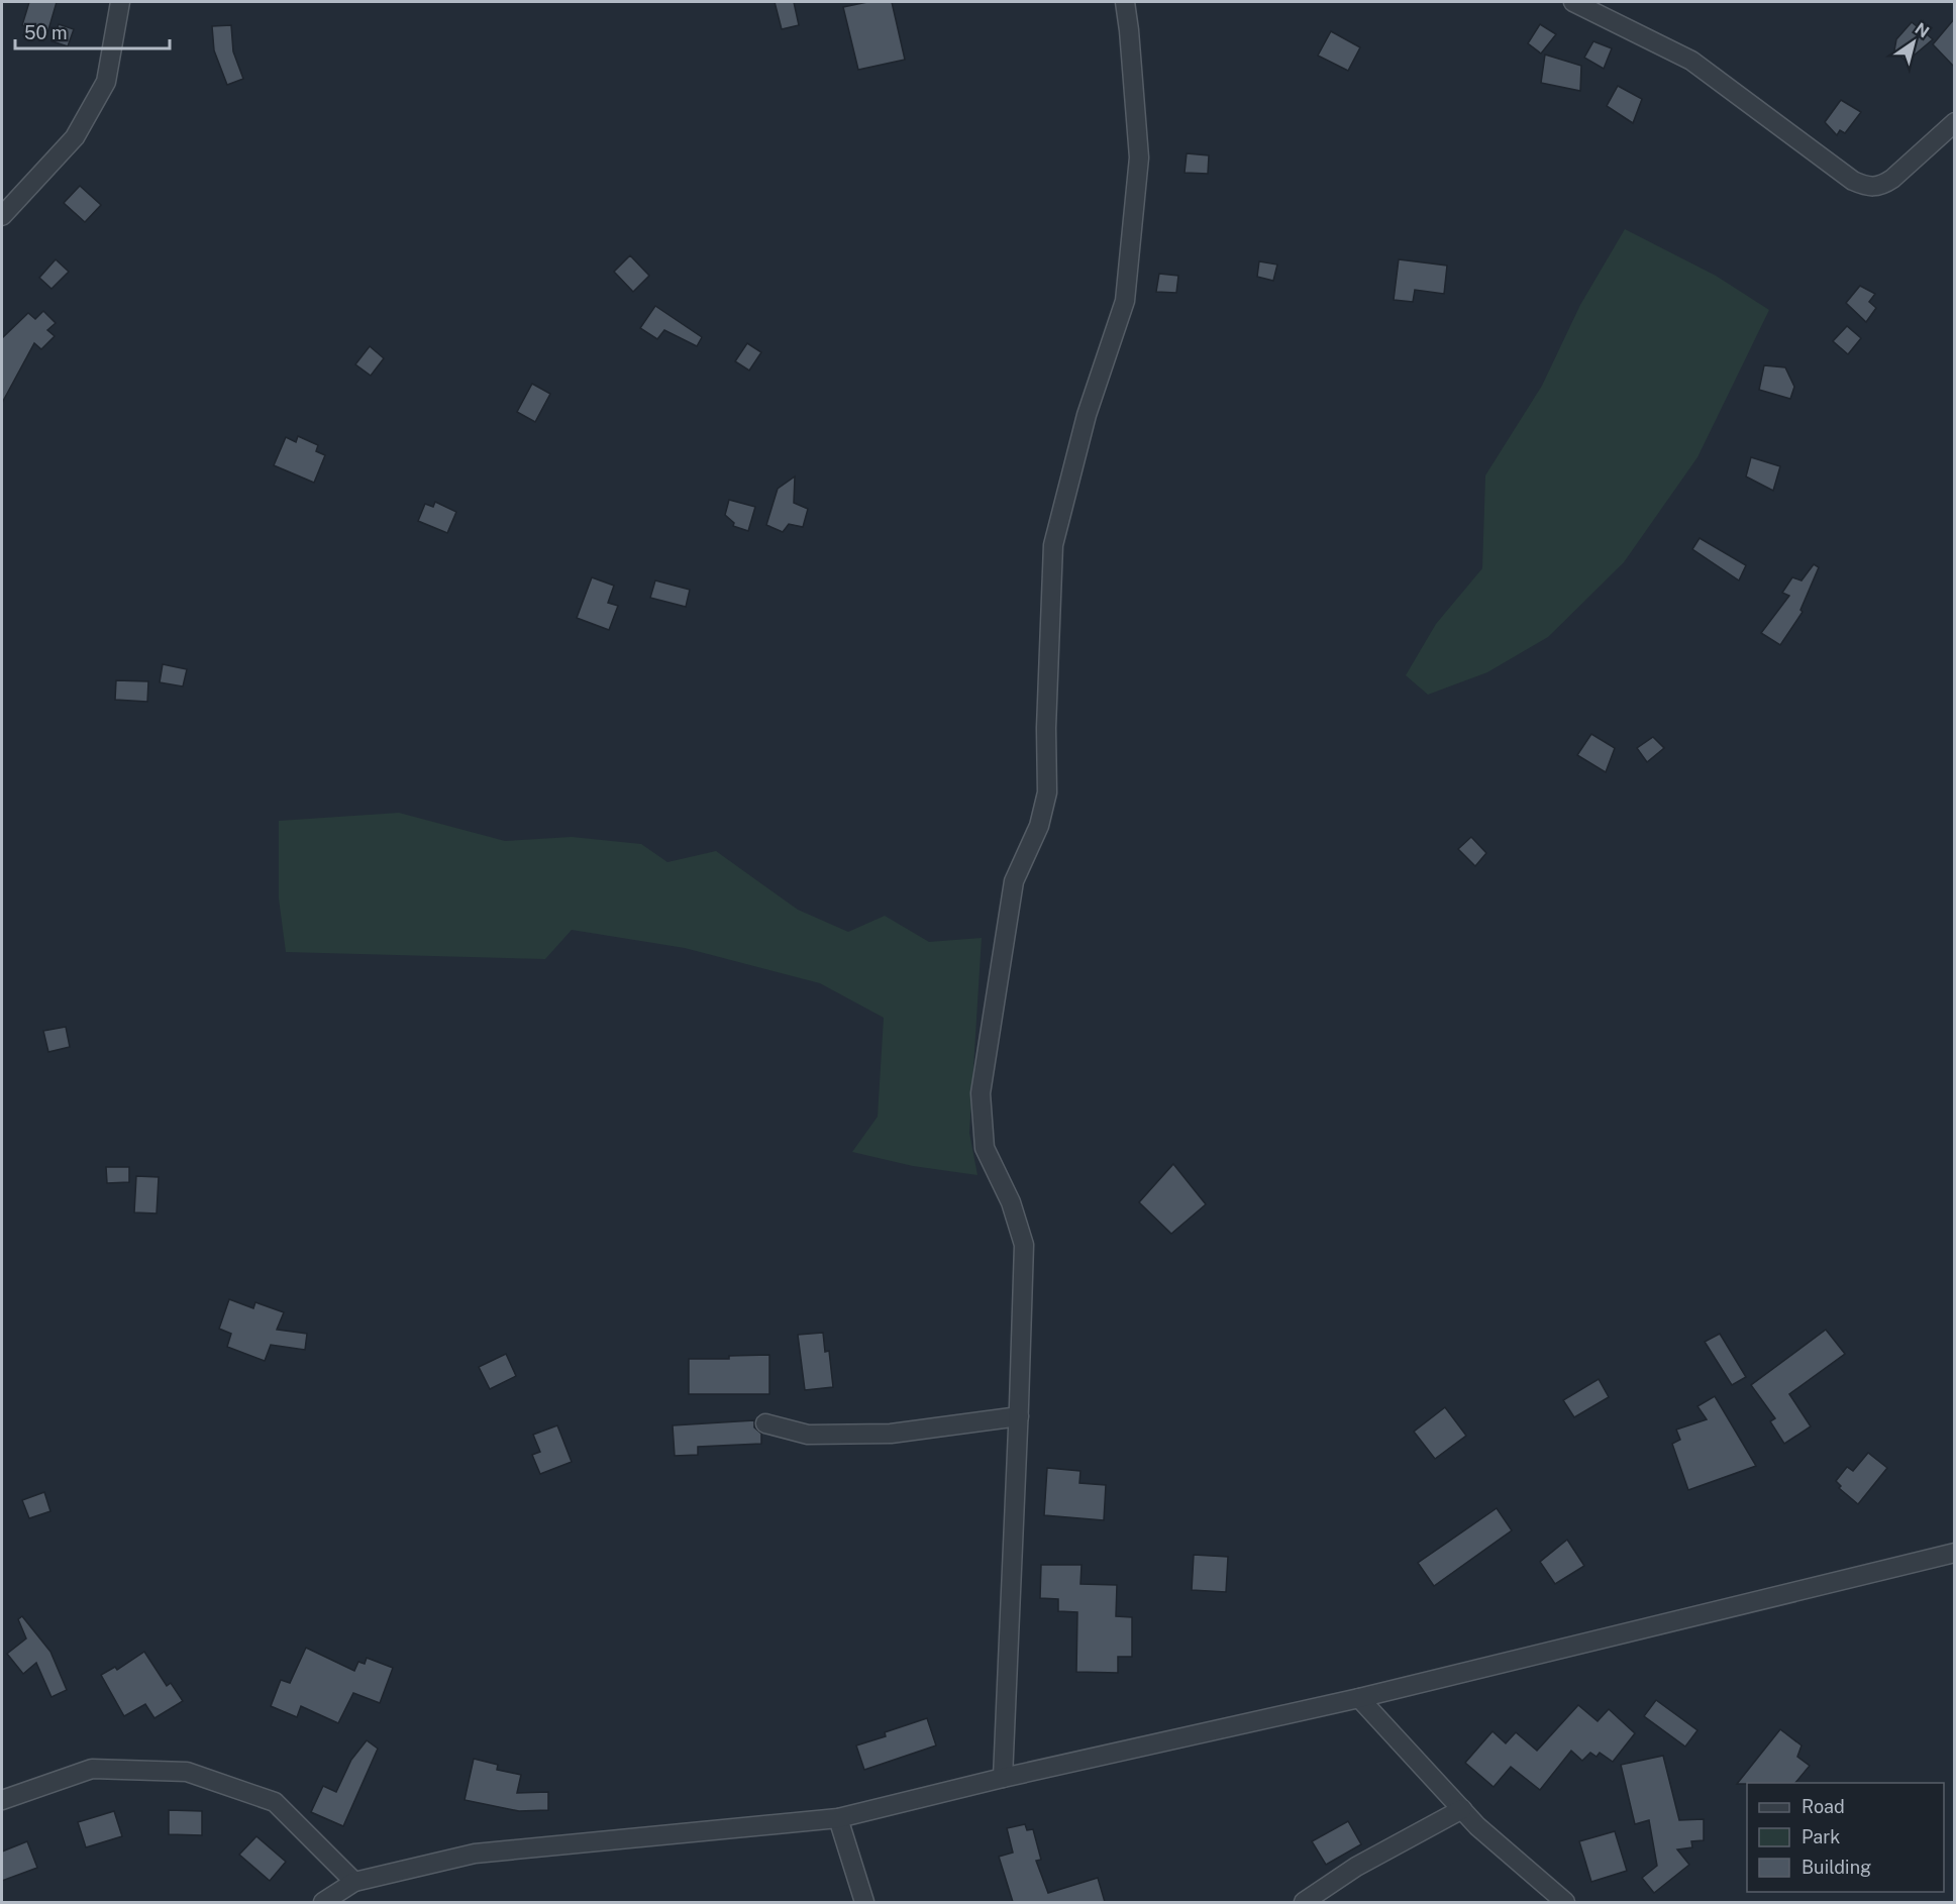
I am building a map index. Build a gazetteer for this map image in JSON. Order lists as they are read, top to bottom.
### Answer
{
  "legend": ["Road", "Park", "Building"],
  "scale_bar": "50 m",
  "north": "top right"
}
